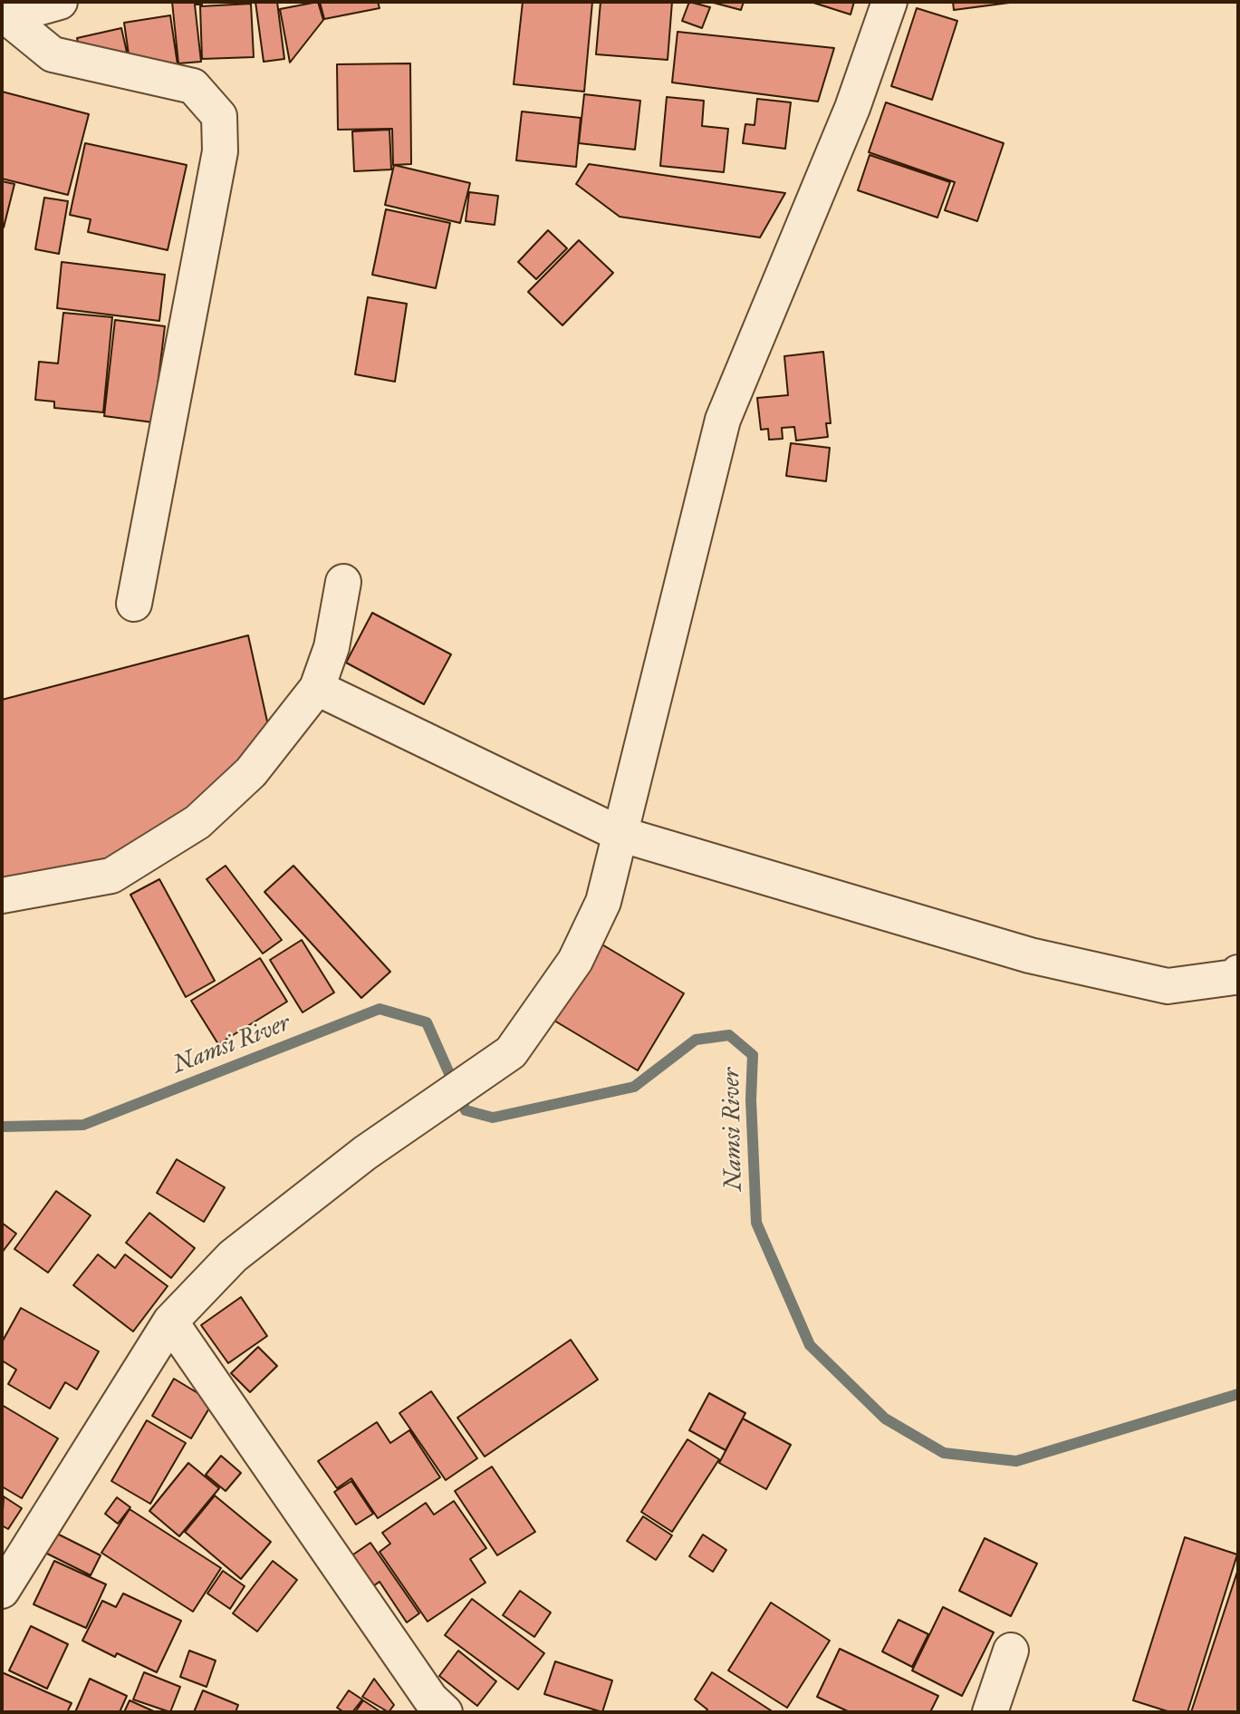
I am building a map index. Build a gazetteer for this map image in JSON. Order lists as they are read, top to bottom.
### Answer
{
  "water": ["Namsi River"]
}
